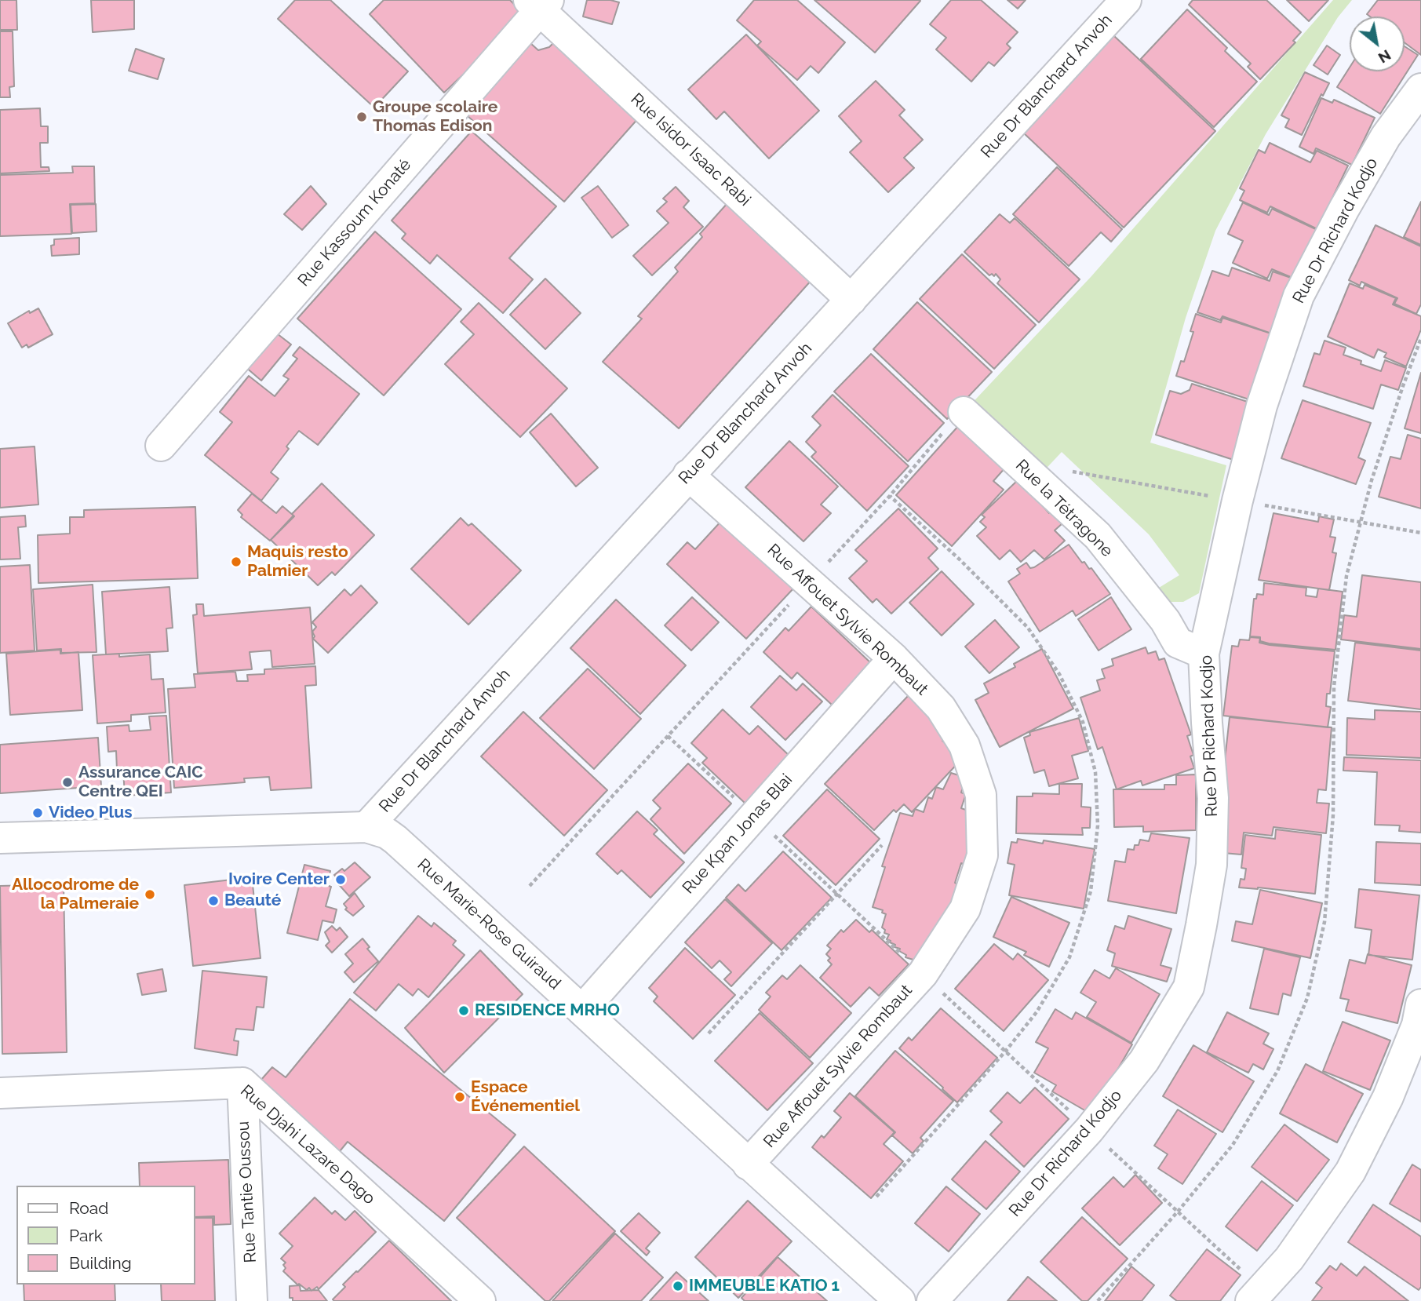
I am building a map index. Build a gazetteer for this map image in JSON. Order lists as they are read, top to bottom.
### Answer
{
  "streets": {
    "street": [
      "Rue Dr Blanchard Anvoh",
      "Rue Isidor Isaac Rabi",
      "Rue Kassoum Konaté",
      "Rue Dr Richard Kodjo",
      "Rue la Tétragone",
      "Rue Affouet Sylvie Rombaut",
      "Rue Kpan Jonas Blai",
      "Rue Marie-Rose Guiraud",
      "Rue Djahi Lazare Dago",
      "Rue Tantie Oussou"
    ]
  },
  "crossings": [
    ["Rue Dr Blanchard Anvoh", "Rue Isidor Isaac Rabi"],
    ["Rue Dr Blanchard Anvoh", "Rue Affouet Sylvie Rombaut"],
    ["Rue Dr Blanchard Anvoh", "Rue Marie-Rose Guiraud"],
    ["Rue Isidor Isaac Rabi", "Rue Kassoum Konaté"],
    ["Rue Dr Richard Kodjo", "Rue la Tétragone"],
    ["Rue Affouet Sylvie Rombaut", "Rue Kpan Jonas Blai"],
    ["Rue Affouet Sylvie Rombaut", "Rue Marie-Rose Guiraud"],
    ["Rue Kpan Jonas Blai", "Rue Marie-Rose Guiraud"],
    ["Rue Djahi Lazare Dago", "Rue Tantie Oussou"]
  ],
  "places": [
    "Groupe scolaire Thomas Edison",
    "Maquis resto Palmier",
    "Assurance CAIC Centre QEI",
    "Video Plus",
    "Ivoire Center",
    "Allocodrome de la Palmeraie",
    "Beauté",
    "RESIDENCE MRHO",
    "Espace Événementiel",
    "IMMEUBLE KATIO 1"
  ],
  "legend": ["Road", "Park", "Building"],
  "north": "bottom right"
}
